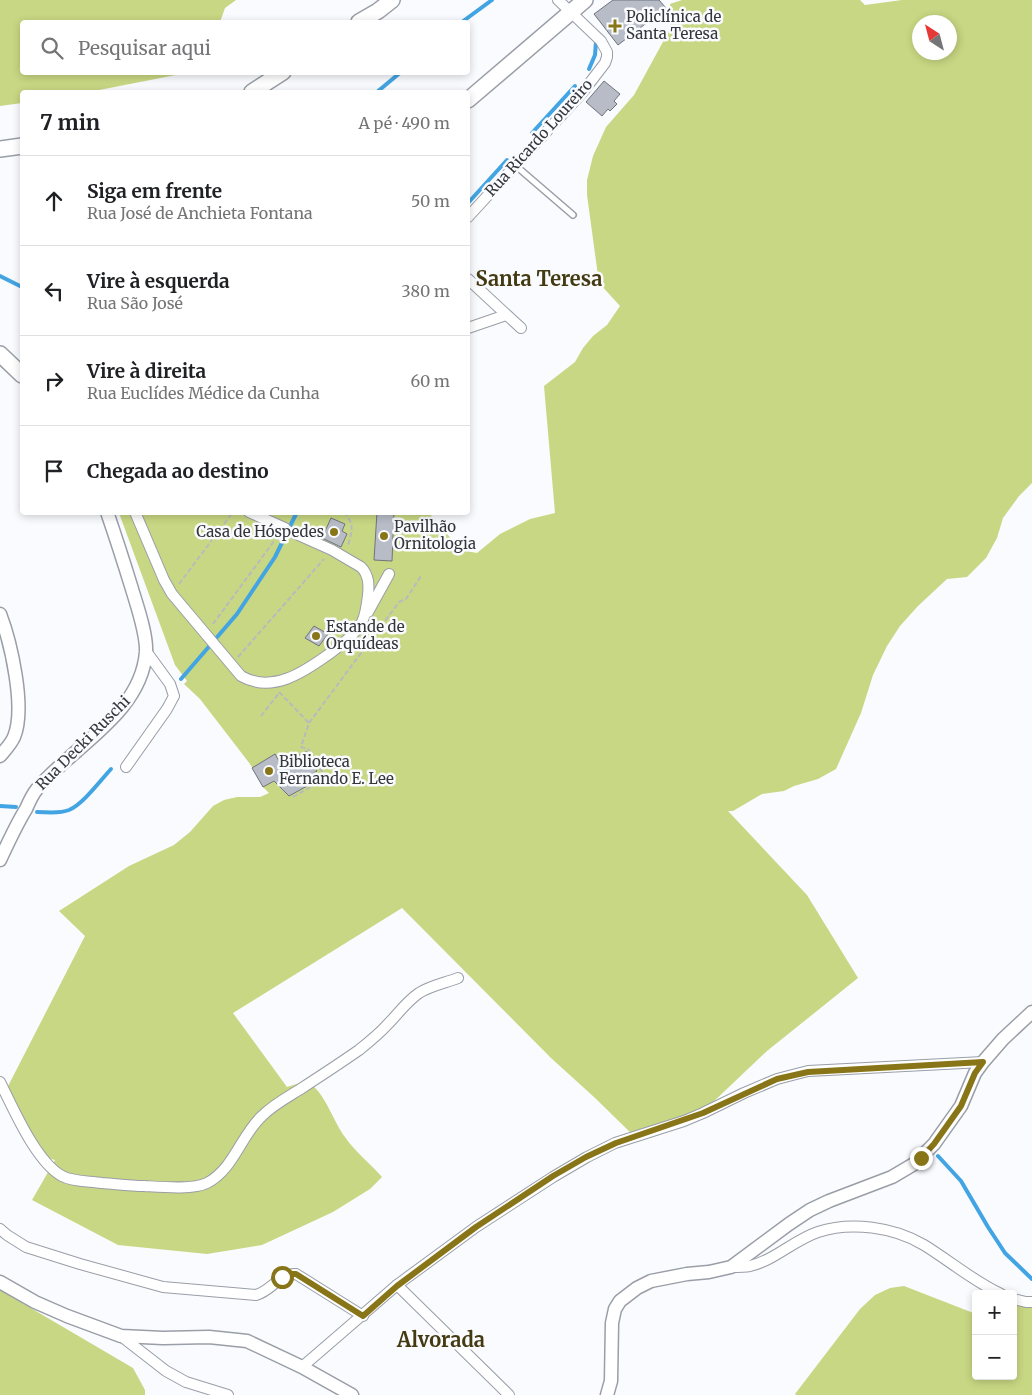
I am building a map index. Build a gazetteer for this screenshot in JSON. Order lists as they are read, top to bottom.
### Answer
{
  "streets": {
    "street": ["Rua Ricardo Loureiro", "Rua Decki Ruschi"]
  },
  "districts": ["Santa Teresa", "Alvorada"],
  "places": {
    "health": ["Policlínica de Santa Teresa"],
    "other": [
      "Casa de Hóspedes",
      "Pavilhão Ornitologia",
      "Estande de Orquídeas",
      "Biblioteca Fernando E. Lee"
    ]
  },
  "north": "top left",
  "page": {
    "search": "Pesquisar aqui",
    "heading": ["7 min", "A pé · 490 m"],
    "list": [
      ["Siga em frente", "Rua José de Anchieta Fontana", "50 m"],
      ["Vire à esquerda", "Rua São José", "380 m"],
      ["Vire à direita", "Rua Euclídes Médice da Cunha", "60 m"],
      "Chegada ao destino"
    ],
    "map_buttons": ["+", "−"]
  }
}
